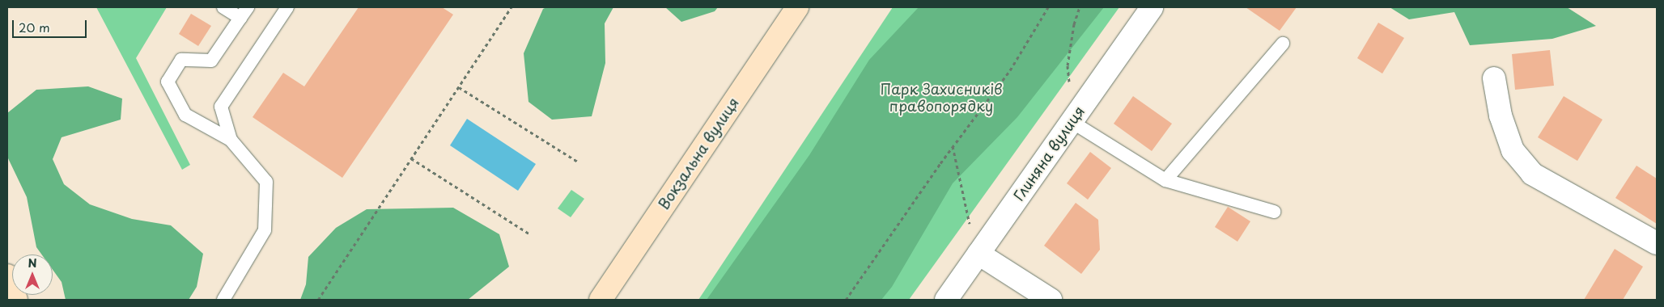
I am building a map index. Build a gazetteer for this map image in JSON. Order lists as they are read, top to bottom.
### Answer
{
  "streets": {
    "main road": ["Вокзальна вулиця"],
    "street": ["Глиняна вулиця"]
  },
  "parks": ["Парк Захисників правопорядку"],
  "scale_bar": "20 m",
  "north": "top"
}
